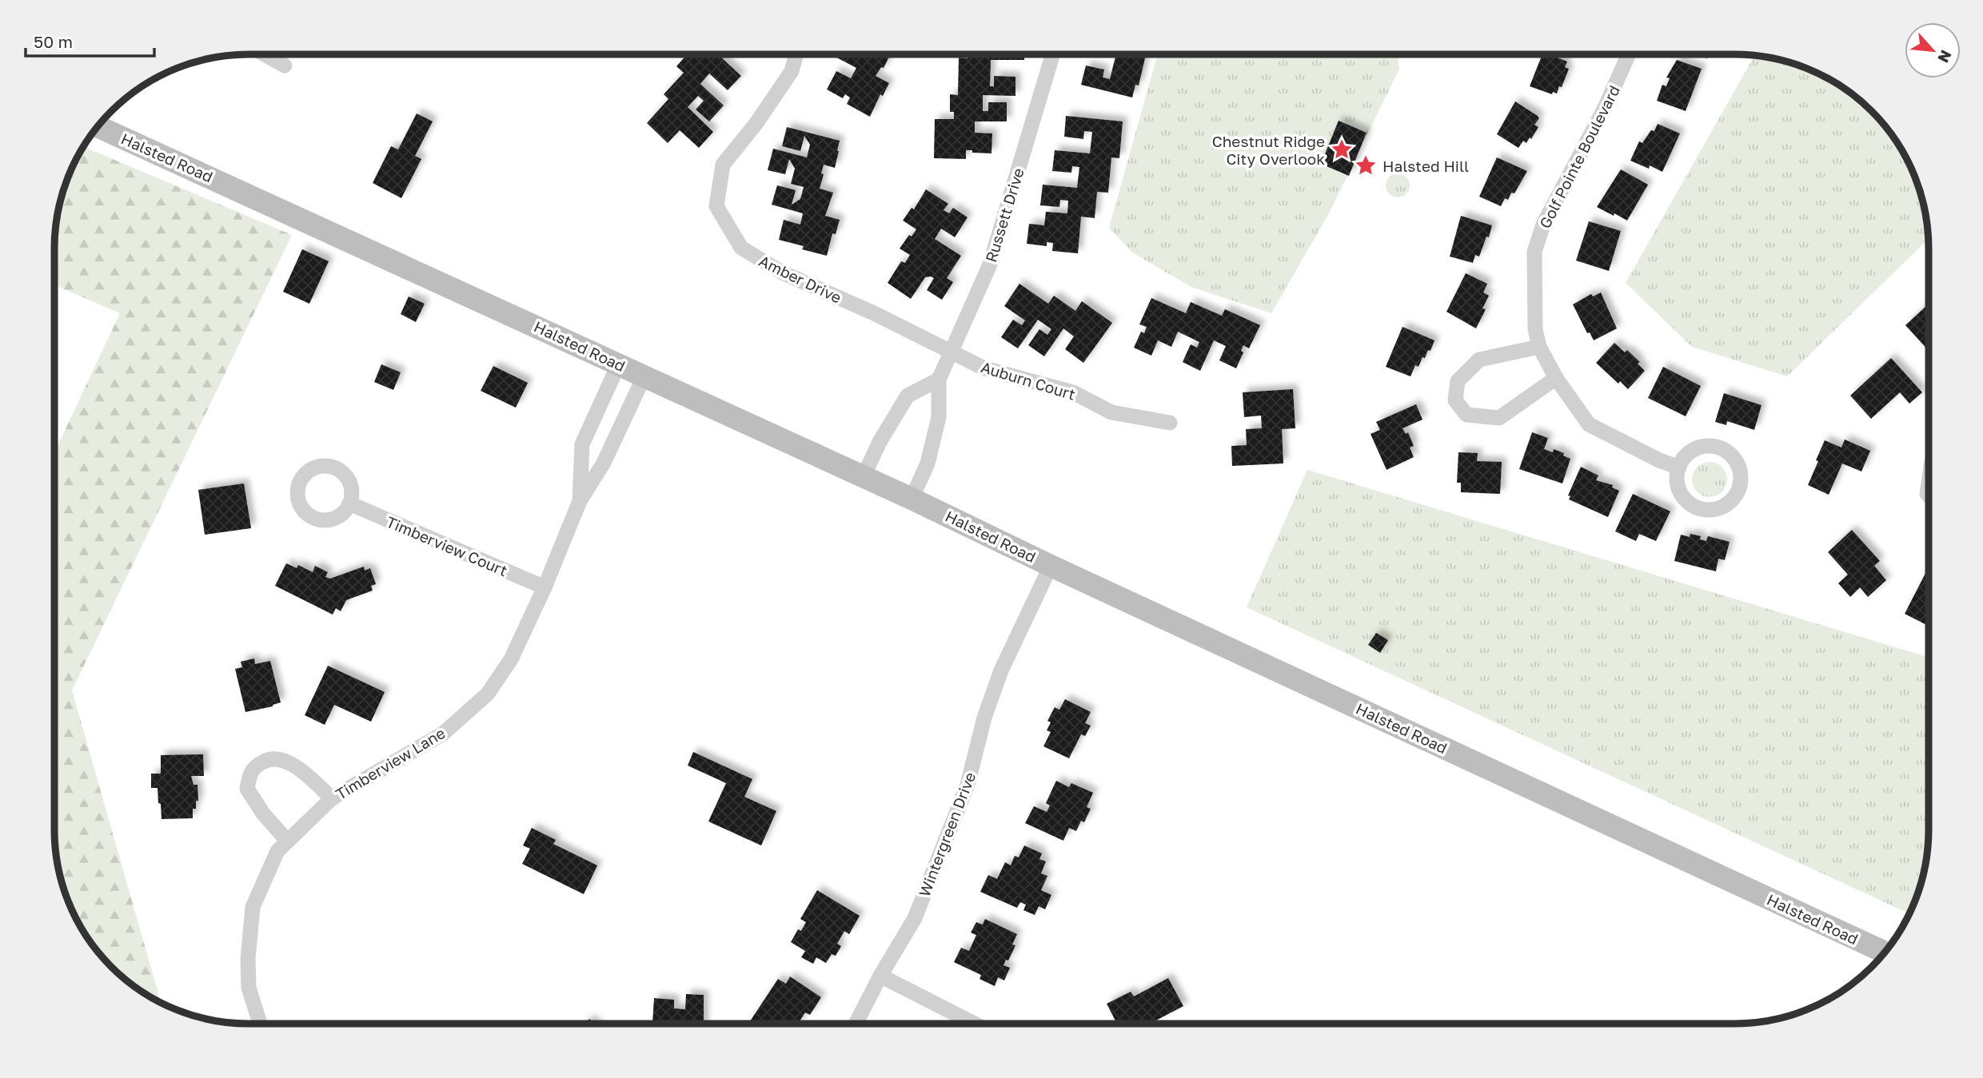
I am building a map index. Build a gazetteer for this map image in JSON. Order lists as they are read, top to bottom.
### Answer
{
  "streets": {
    "street": [
      "Golf Pointe Boulevard",
      "Halsted Road",
      "Russett Drive",
      "Amber Drive",
      "Auburn Court",
      "Timberview Court",
      "Timberview Lane",
      "Wintergreen Drive"
    ]
  },
  "crossings": [
    ["Halsted Road", "Russett Drive"],
    ["Halsted Road", "Timberview Lane"],
    ["Halsted Road", "Wintergreen Drive"],
    ["Russett Drive", "Amber Drive"],
    ["Russett Drive", "Auburn Court"],
    ["Amber Drive", "Auburn Court"],
    ["Timberview Court", "Timberview Lane"]
  ],
  "places": {
    "place": ["Chestnut Ridge City Overlook", "Halsted Hill"]
  },
  "scale_bar": "50 m",
  "north": "bottom right"
}
